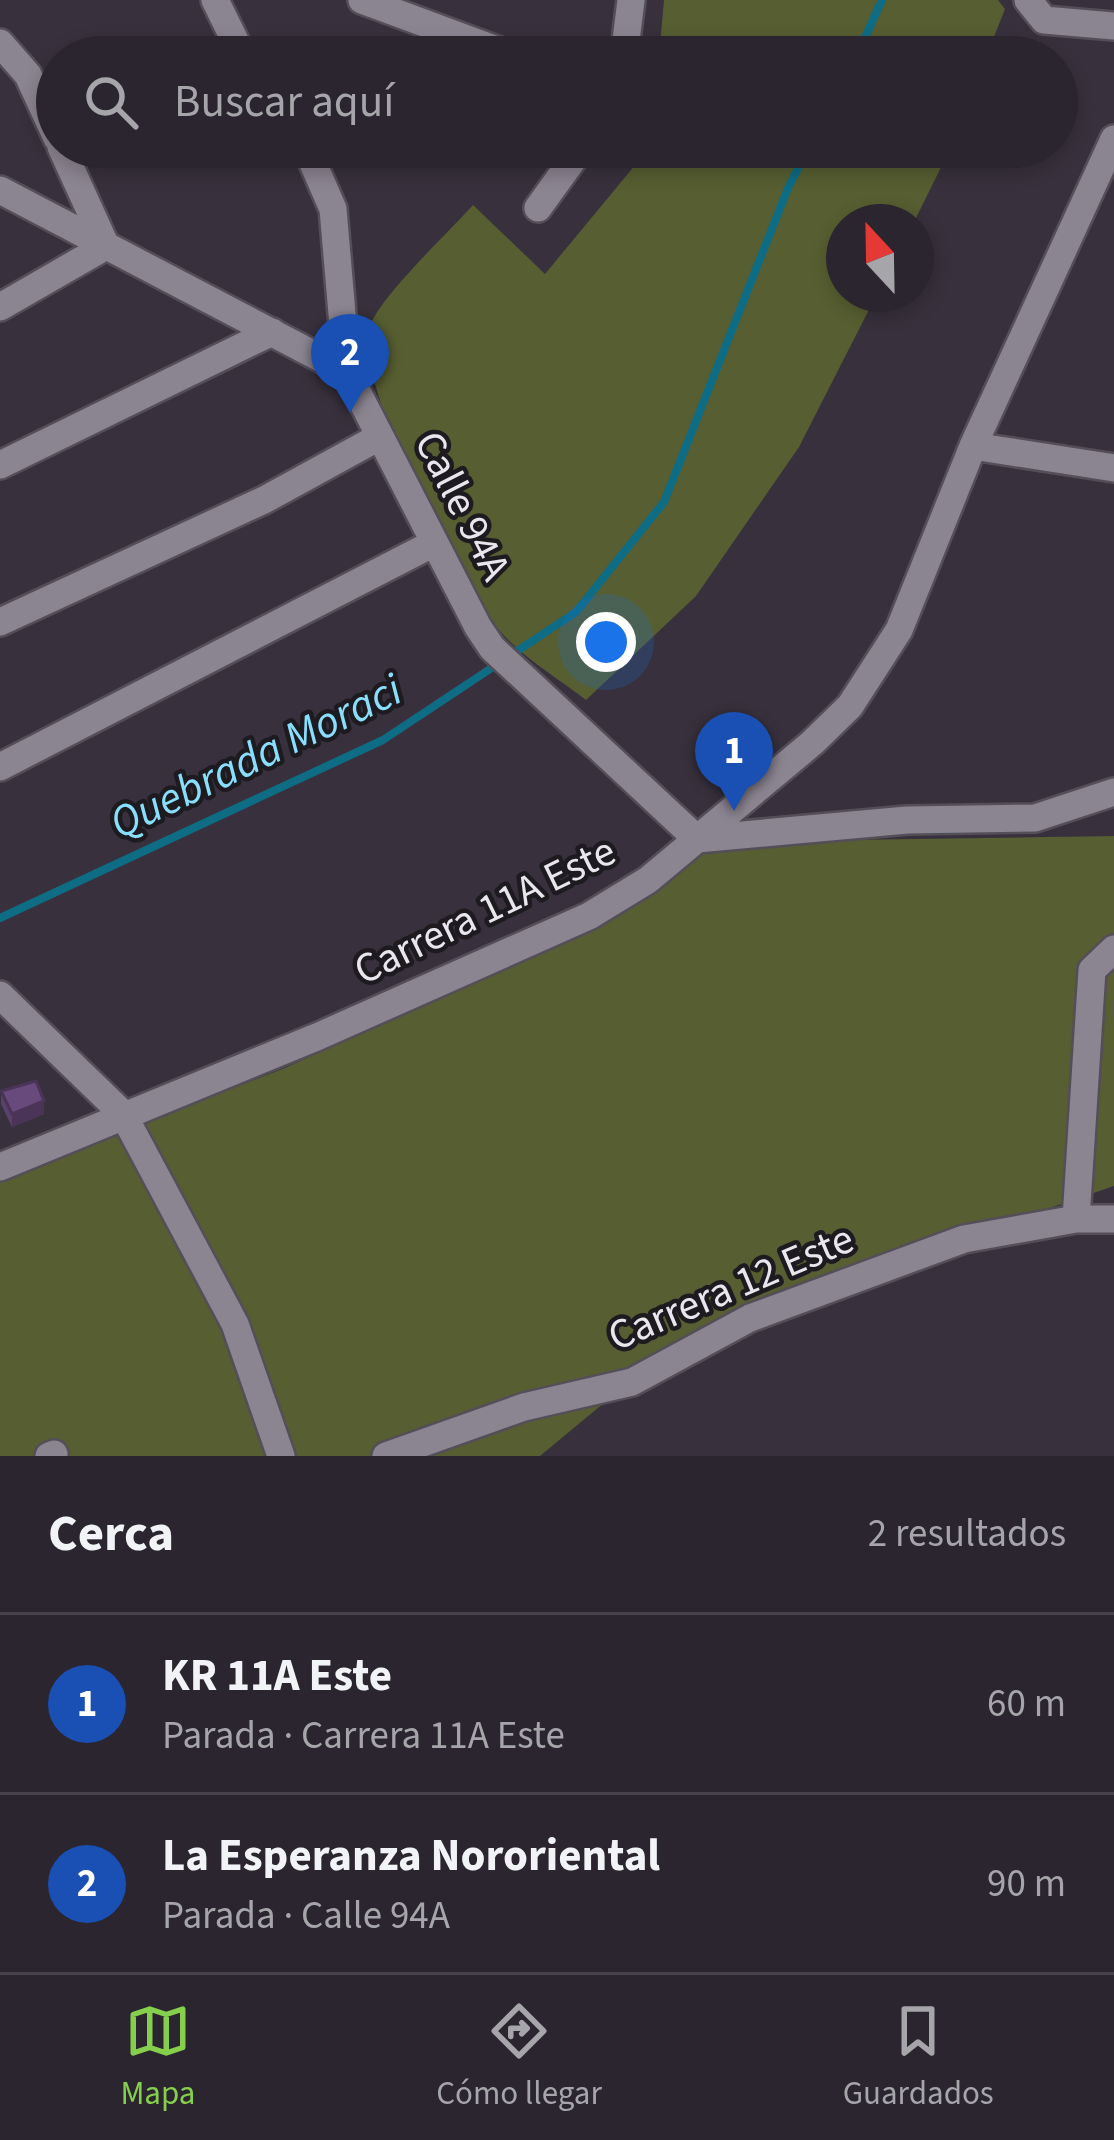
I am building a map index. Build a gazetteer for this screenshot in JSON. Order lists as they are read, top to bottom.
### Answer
{
  "streets": {
    "street": ["Calle 94A", "Carrera 11A Este", "Carrera 12 Este"]
  },
  "crossings": [
    ["Calle 94A", "Carrera 11A Este"]
  ],
  "water": ["Quebrada Moraci"],
  "north": "top",
  "page": {
    "search": "Buscar aquí",
    "pins": ["2", "1"],
    "heading": ["Cerca", "2 resultados"],
    "list": [
      {
        "mark": "1",
        "name": "KR 11A Este",
        "note": "Parada · Carrera 11A Este",
        "value": "60 m"
      },
      {
        "mark": "2",
        "name": "La Esperanza Nororiental",
        "note": "Parada · Calle 94A",
        "value": "90 m"
      }
    ],
    "nav": ["Mapa", "Cómo llegar", "Guardados"]
  }
}
